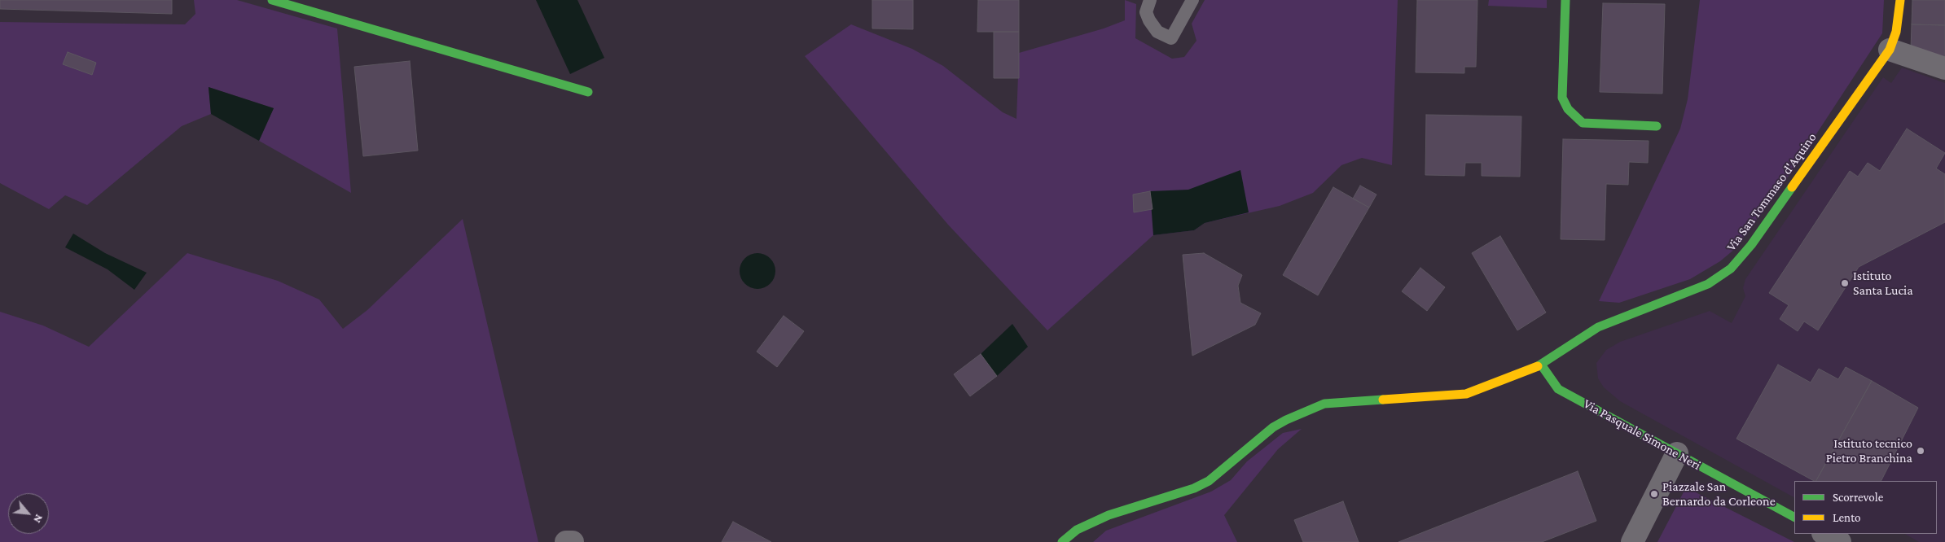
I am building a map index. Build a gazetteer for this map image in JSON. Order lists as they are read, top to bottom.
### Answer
{
  "streets": {
    "street": ["Via San Tommaso d'Aquino", "Via Pasquale Simone Neri"]
  },
  "crossings": [
    ["Via San Tommaso d'Aquino", "Via Pasquale Simone Neri"]
  ],
  "places": ["Istituto Santa Lucia", "Istituto tecnico Pietro Branchina", "Piazzale San Bernardo da Corleone"],
  "legend": ["Scorrevole", "Lento"],
  "north": "bottom right"
}
